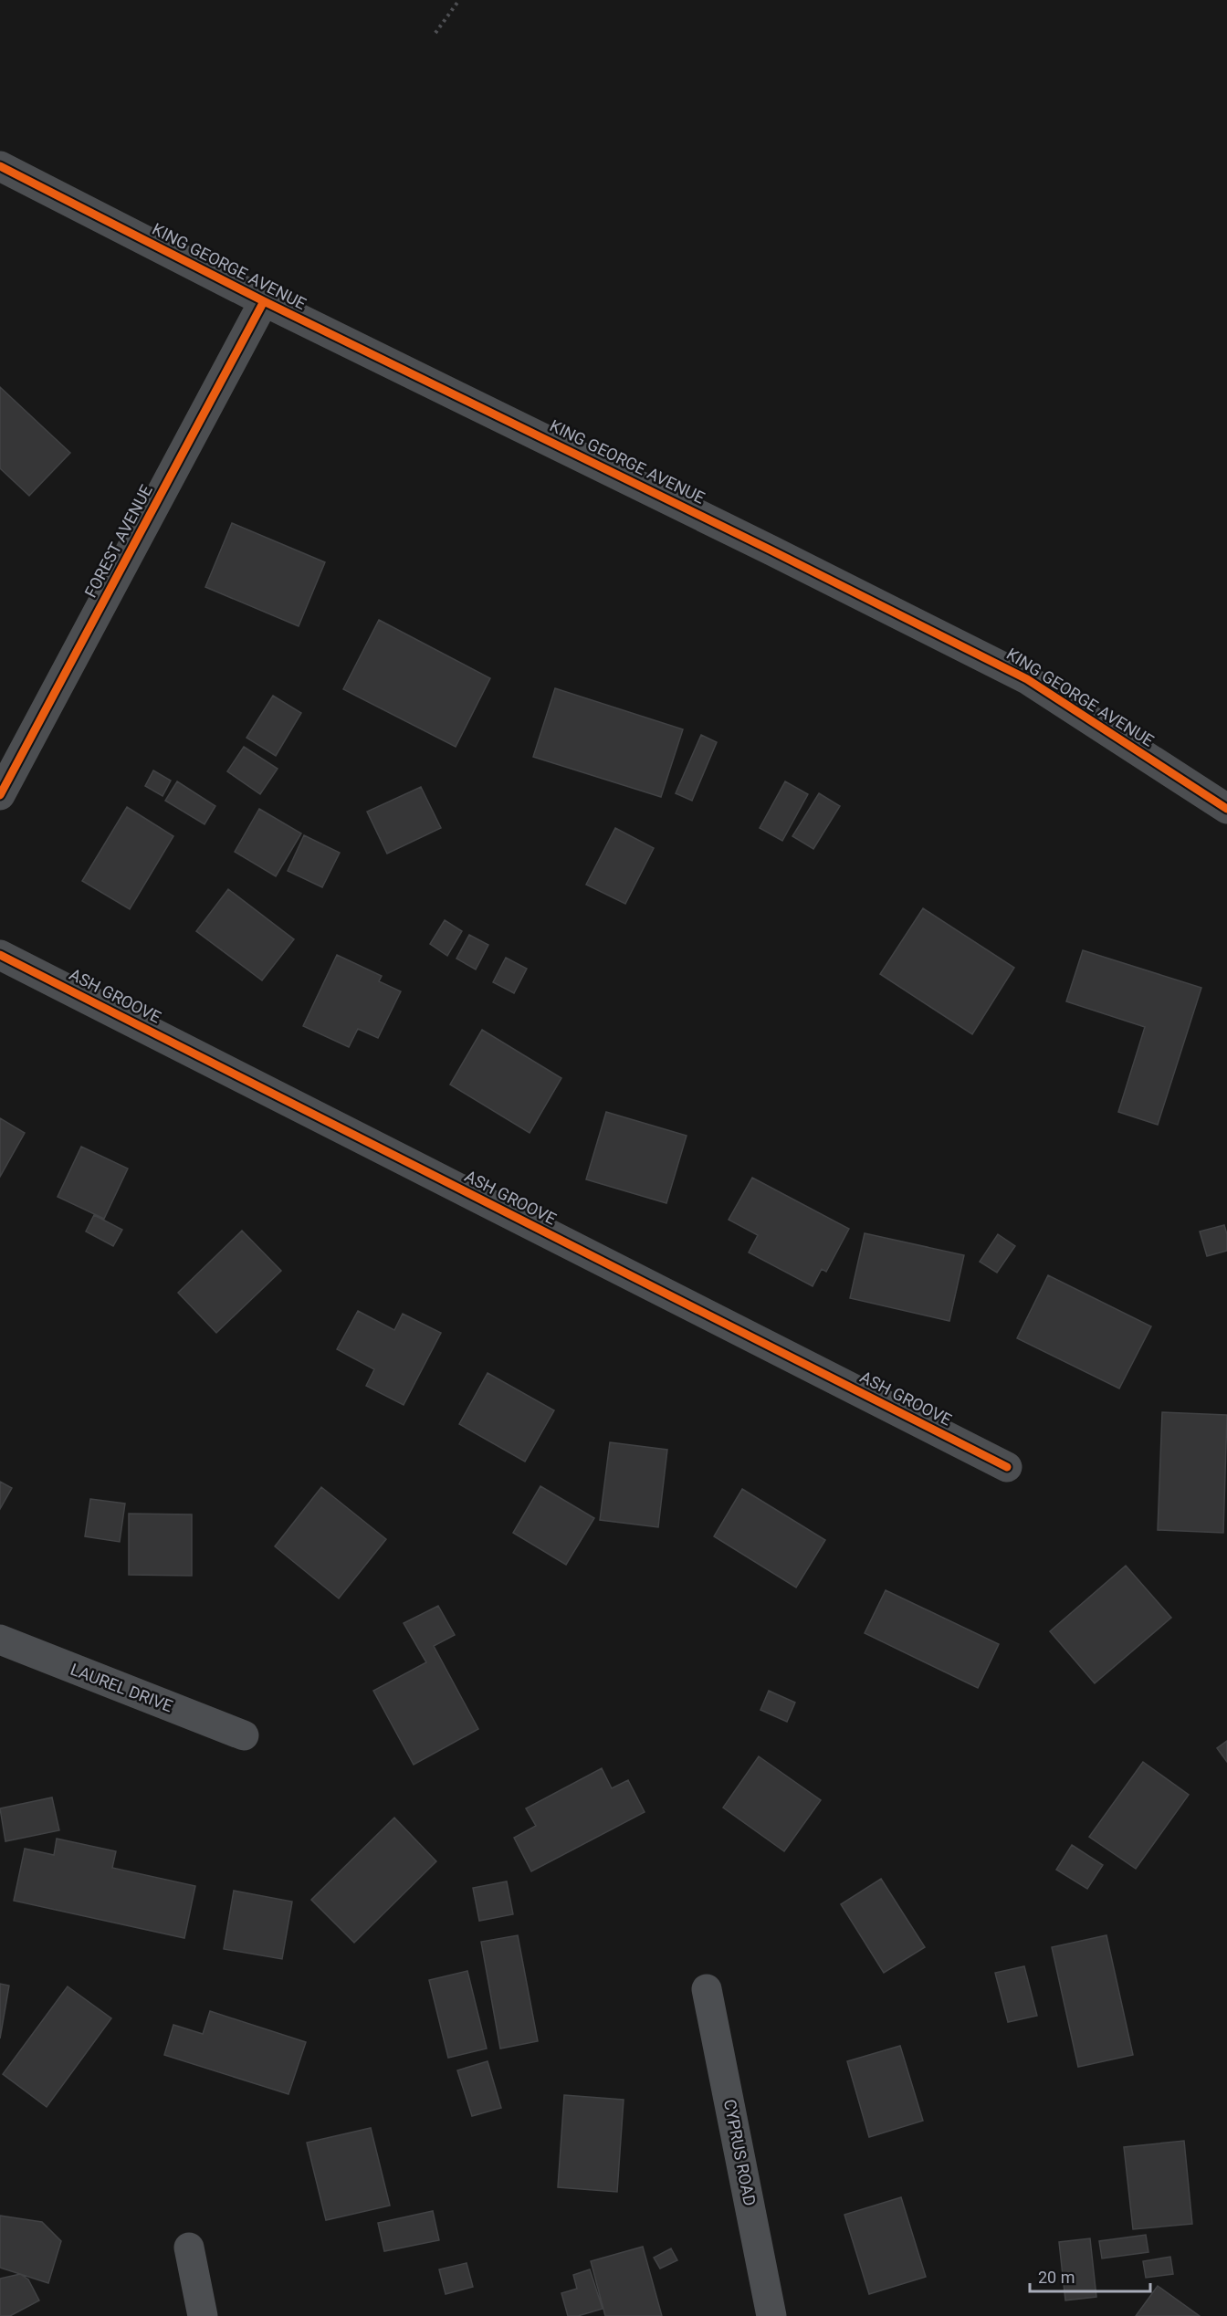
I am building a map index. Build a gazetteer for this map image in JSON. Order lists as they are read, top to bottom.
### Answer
{
  "streets": {
    "street": [
      "KING GEORGE AVENUE",
      "FOREST AVENUE",
      "ASH GROOVE",
      "LAUREL DRIVE",
      "CYPRUS ROAD"
    ]
  },
  "crossings": [
    ["KING GEORGE AVENUE", "FOREST AVENUE"]
  ],
  "scale_bar": "20 m"
}
